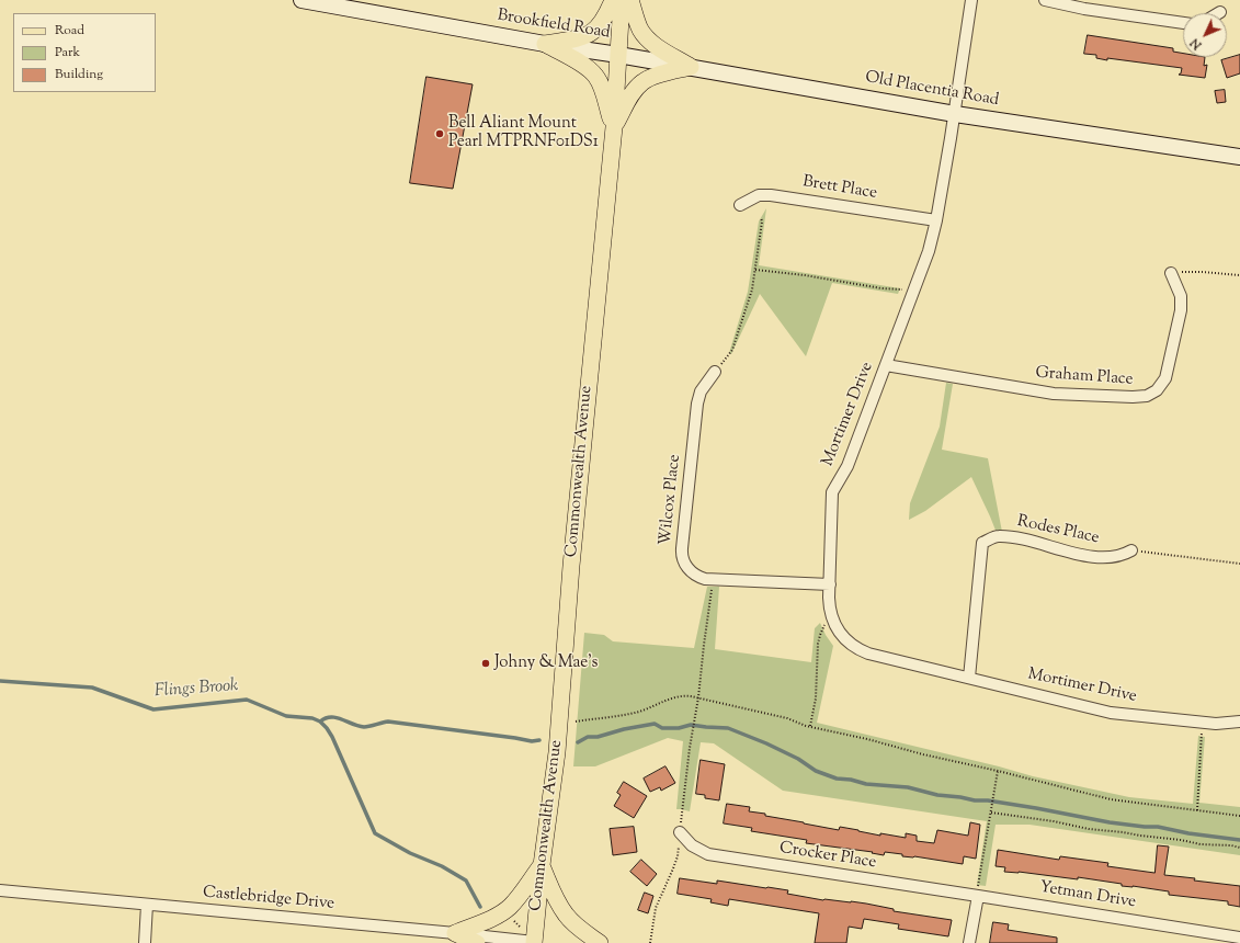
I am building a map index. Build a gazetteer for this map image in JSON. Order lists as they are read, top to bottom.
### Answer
{
  "streets": {
    "main road": ["Brookfield Road", "Old Placentia Road", "Commonwealth Avenue"],
    "street": [
      "Brett Place",
      "Graham Place",
      "Mortimer Drive",
      "Wilcox Place",
      "Rodes Place",
      "Crocker Place",
      "Yetman Drive",
      "Castlebridge Drive"
    ]
  },
  "crossings": [
    ["Brookfield Road", "Old Placentia Road"],
    ["Brookfield Road", "Commonwealth Avenue"],
    ["Old Placentia Road", "Mortimer Drive"],
    ["Old Placentia Road", "Commonwealth Avenue"],
    ["Brett Place", "Mortimer Drive"],
    ["Graham Place", "Mortimer Drive"],
    ["Mortimer Drive", "Wilcox Place"],
    ["Mortimer Drive", "Rodes Place"],
    ["Commonwealth Avenue", "Castlebridge Drive"],
    ["Crocker Place", "Yetman Drive"]
  ],
  "water": ["Flings Brook"],
  "places": ["Bell Aliant Mount Pearl MTPRNF01DS1", "Johny & Mae's"],
  "legend": ["Road", "Park", "Building"],
  "north": "bottom left"
}
